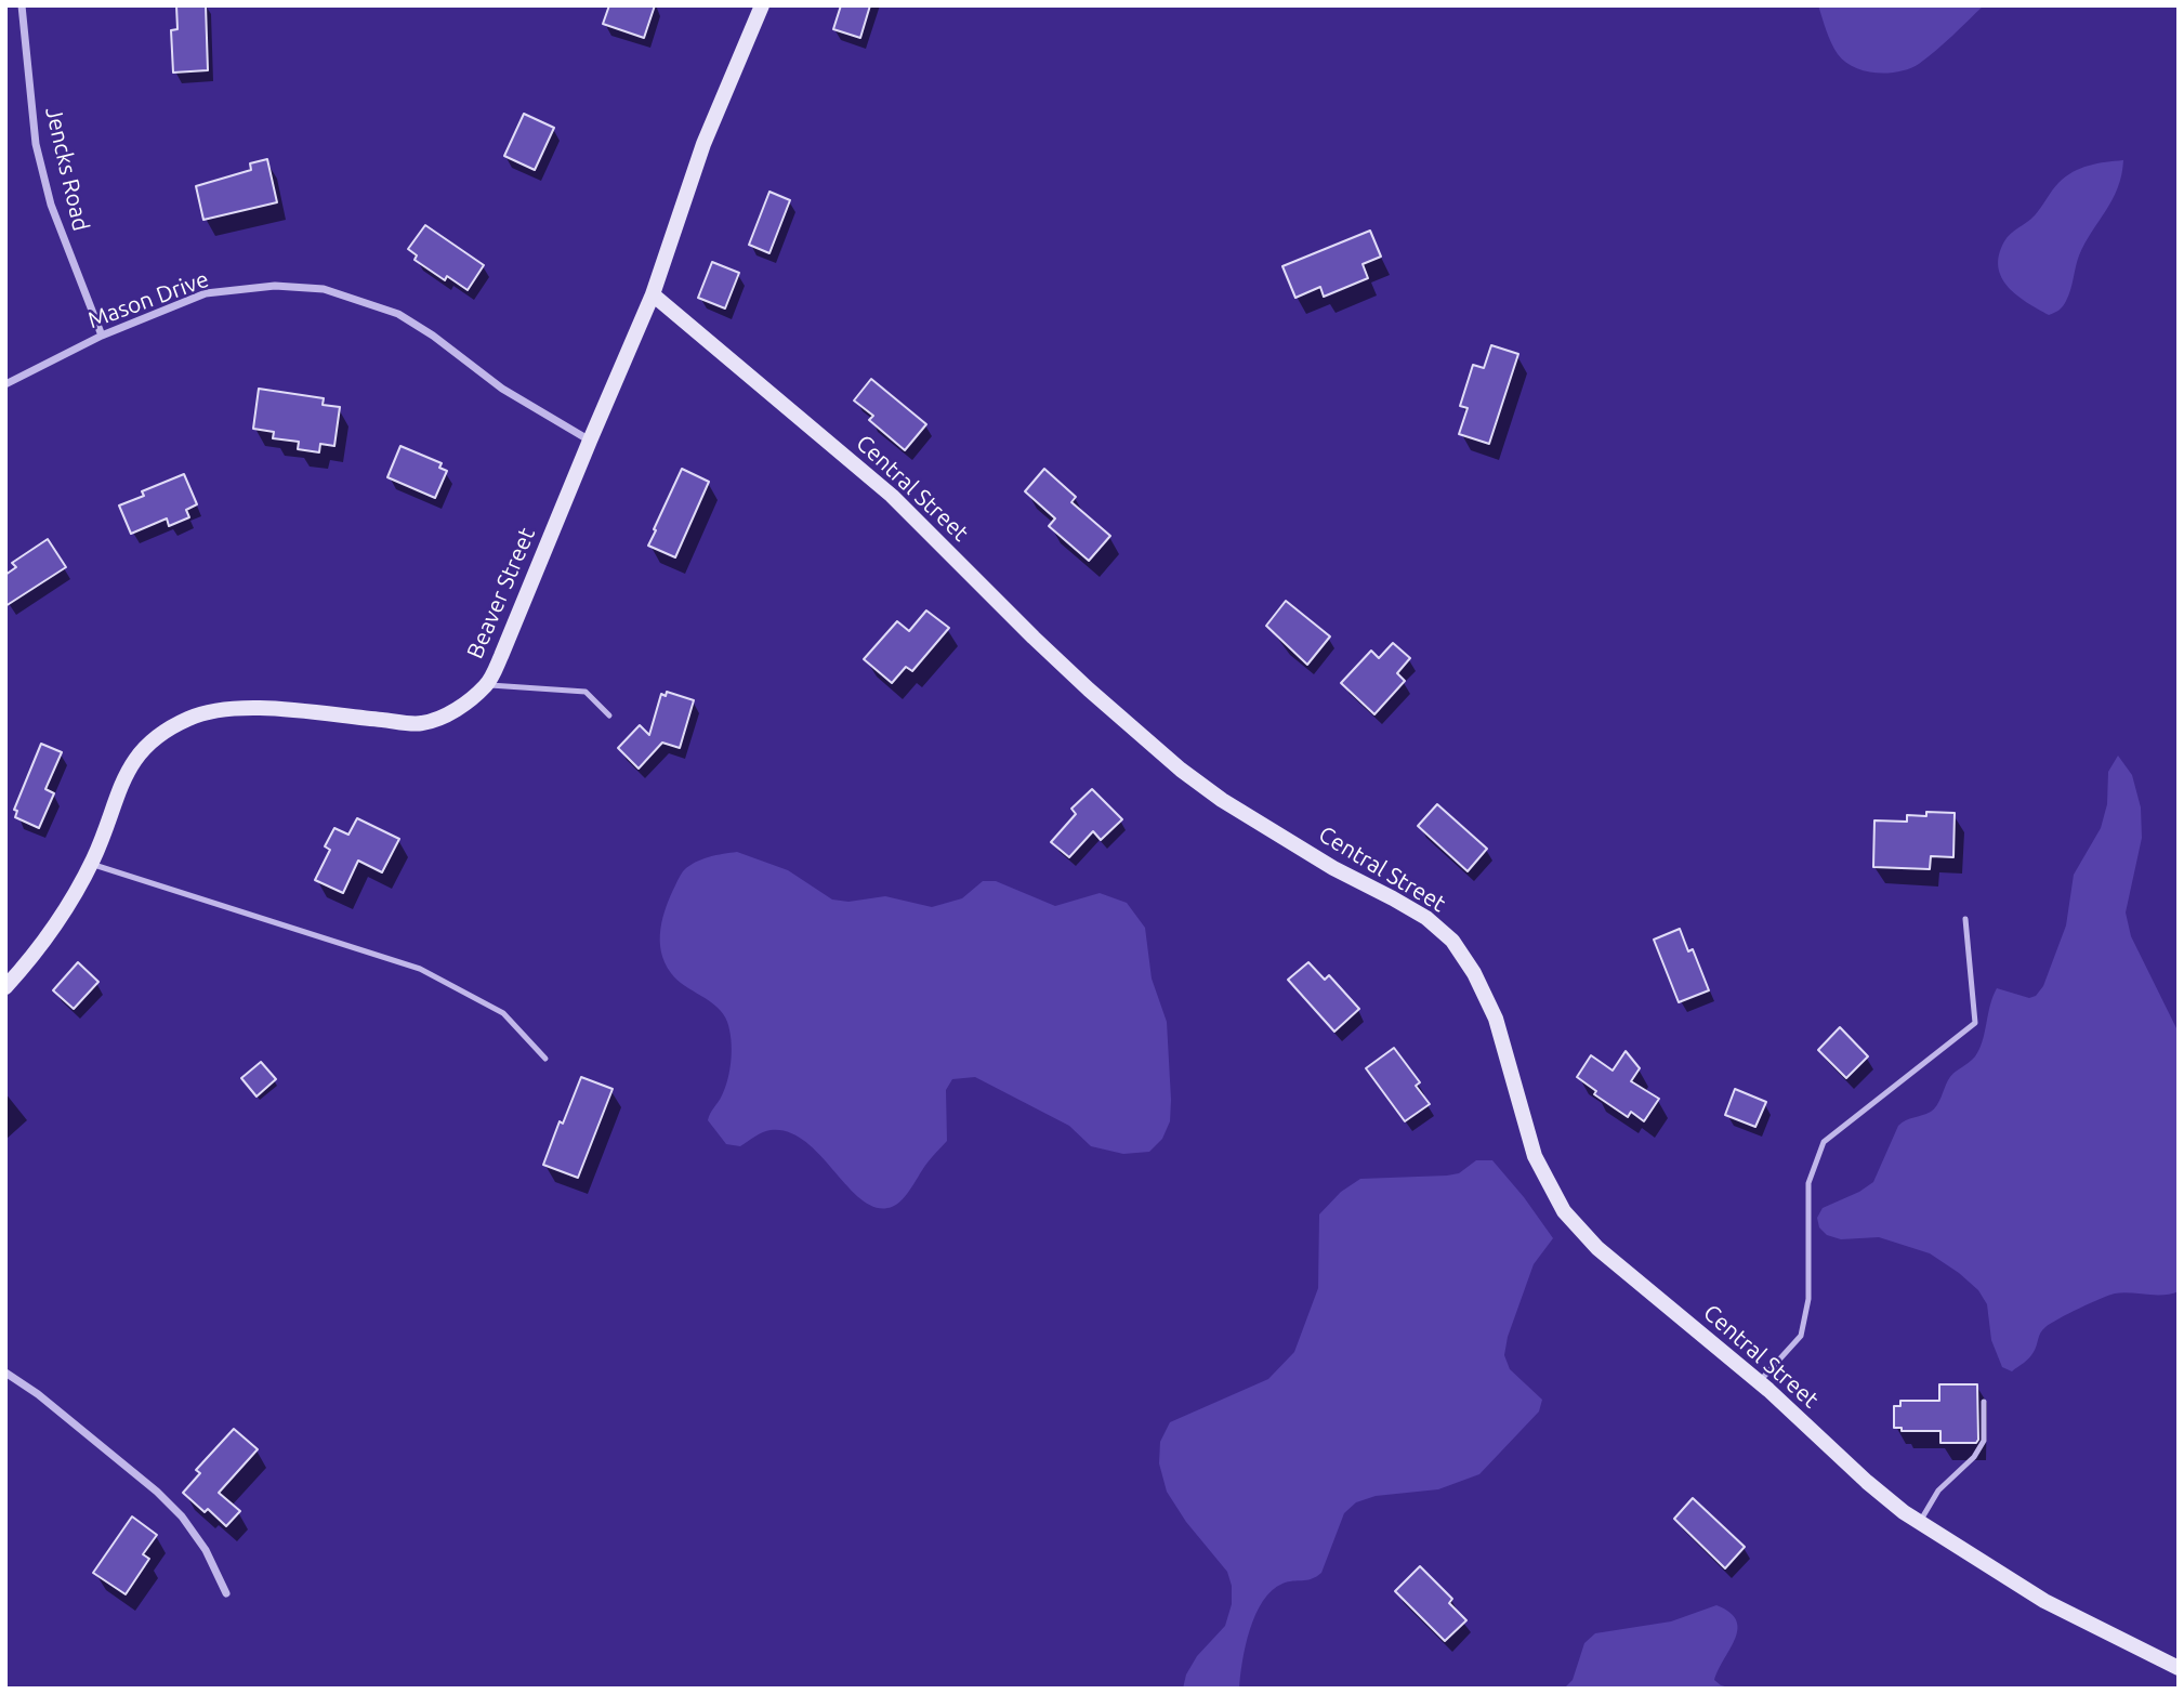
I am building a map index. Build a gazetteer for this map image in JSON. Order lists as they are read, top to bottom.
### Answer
{
  "streets": {
    "street": [
      "Jencks Road",
      "Mason Drive",
      "Central Street",
      "Beaver Street"
    ]
  },
  "crossings": [
    ["Jencks Road", "Mason Drive"],
    ["Mason Drive", "Beaver Street"],
    ["Central Street", "Beaver Street"]
  ]
}
